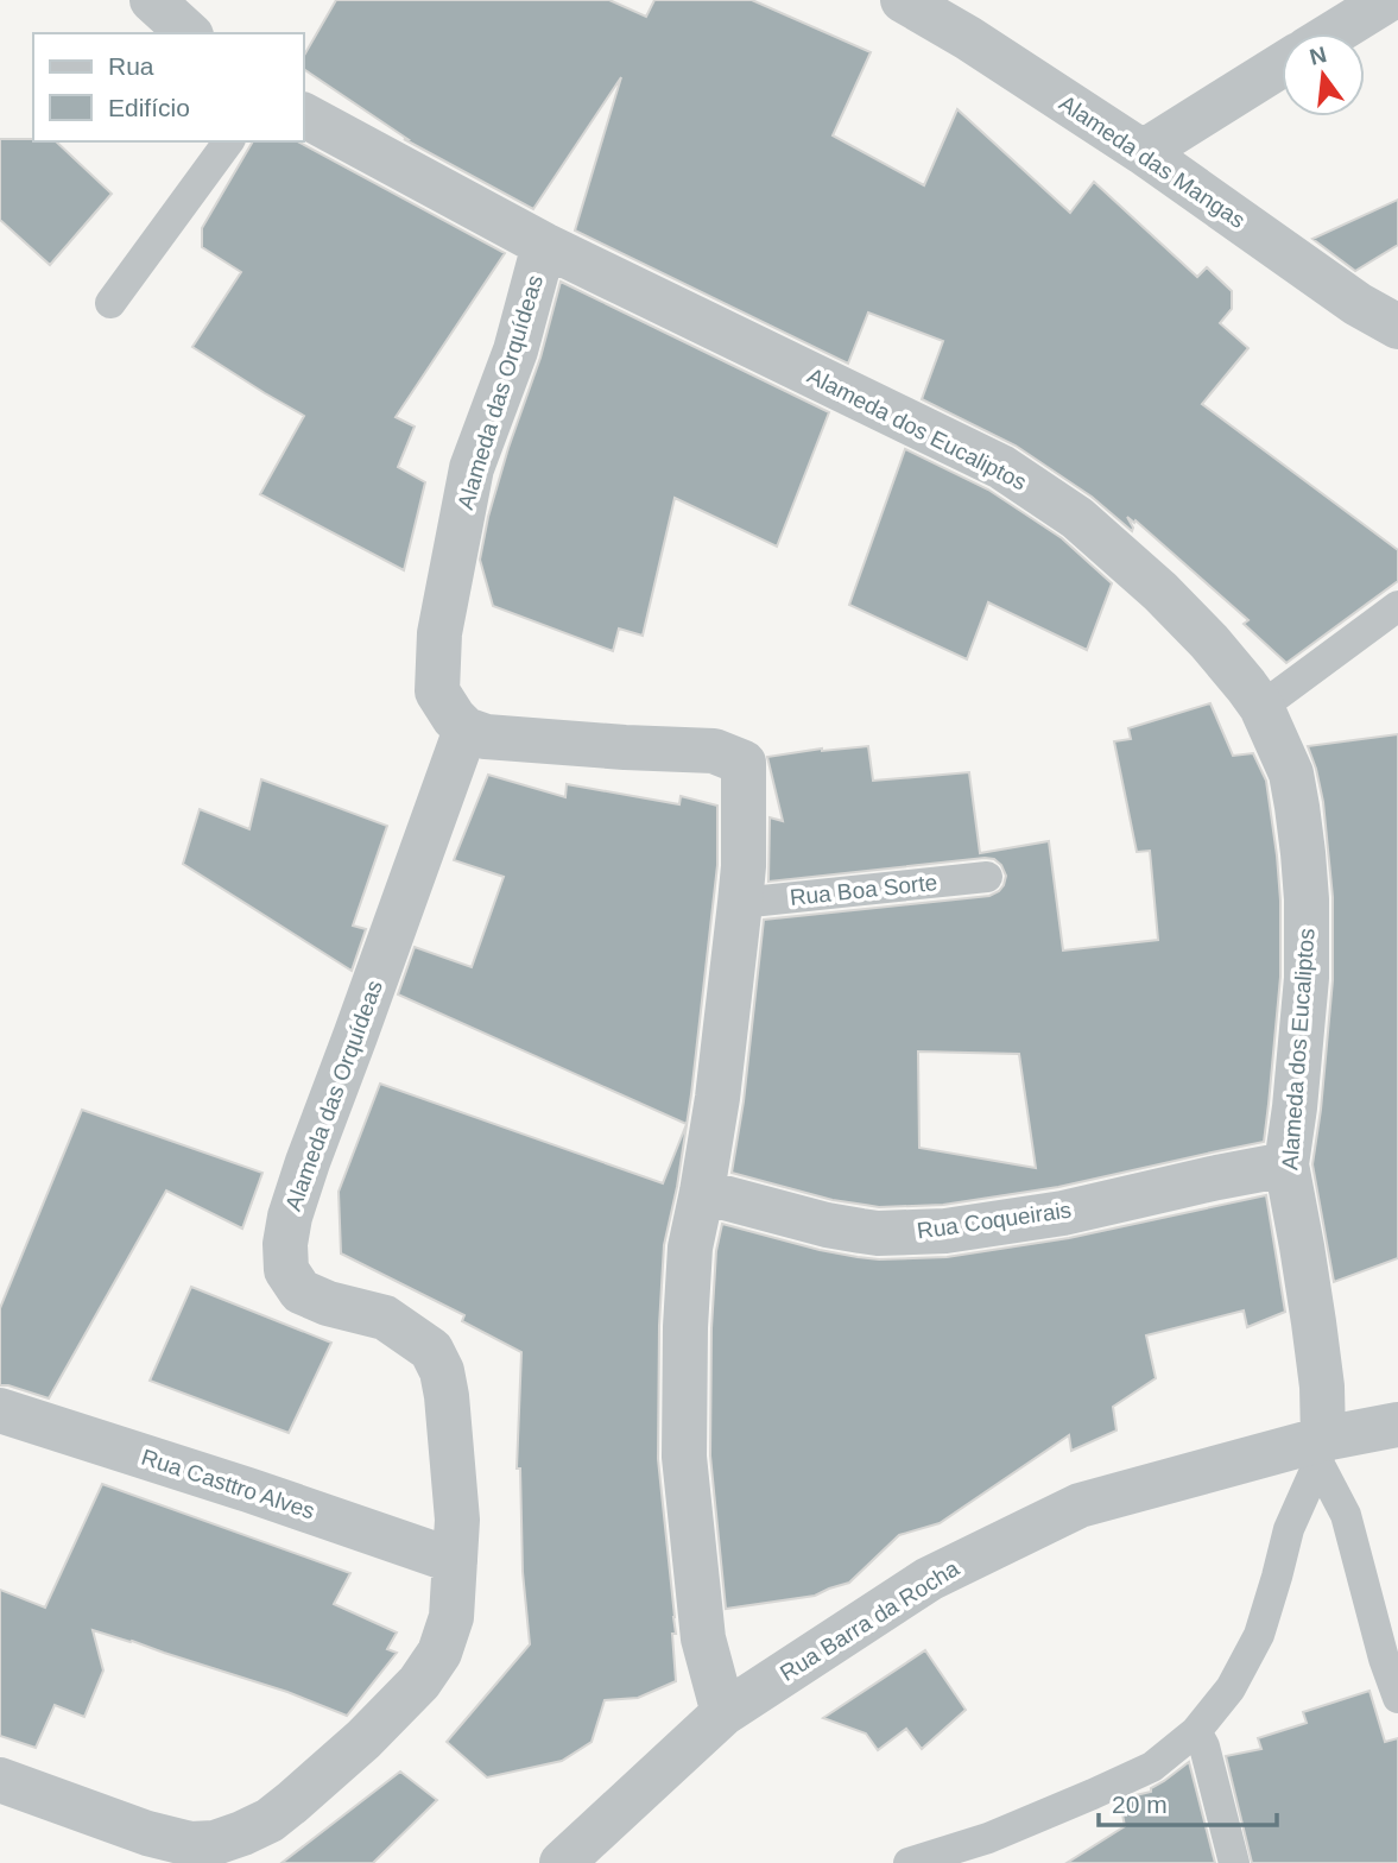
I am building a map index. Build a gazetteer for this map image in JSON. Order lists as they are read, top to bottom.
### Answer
{
  "streets": {
    "street": [
      "Alameda das Mangas",
      "Alameda das Orquídeas",
      "Alameda dos Eucaliptos",
      "Rua Coqueirais",
      "Rua Casttro Alves",
      "Rua Barra da Rocha"
    ],
    "lane": ["Rua Boa Sorte"]
  },
  "crossings": [
    ["Alameda das Orquídeas", "Alameda dos Eucaliptos"],
    ["Alameda das Orquídeas", "Rua Casttro Alves"],
    ["Alameda dos Eucaliptos", "Rua Coqueirais"],
    ["Alameda dos Eucaliptos", "Rua Barra da Rocha"]
  ],
  "legend": ["Rua", "Edifício"],
  "scale_bar": "20 m",
  "north": "top"
}
